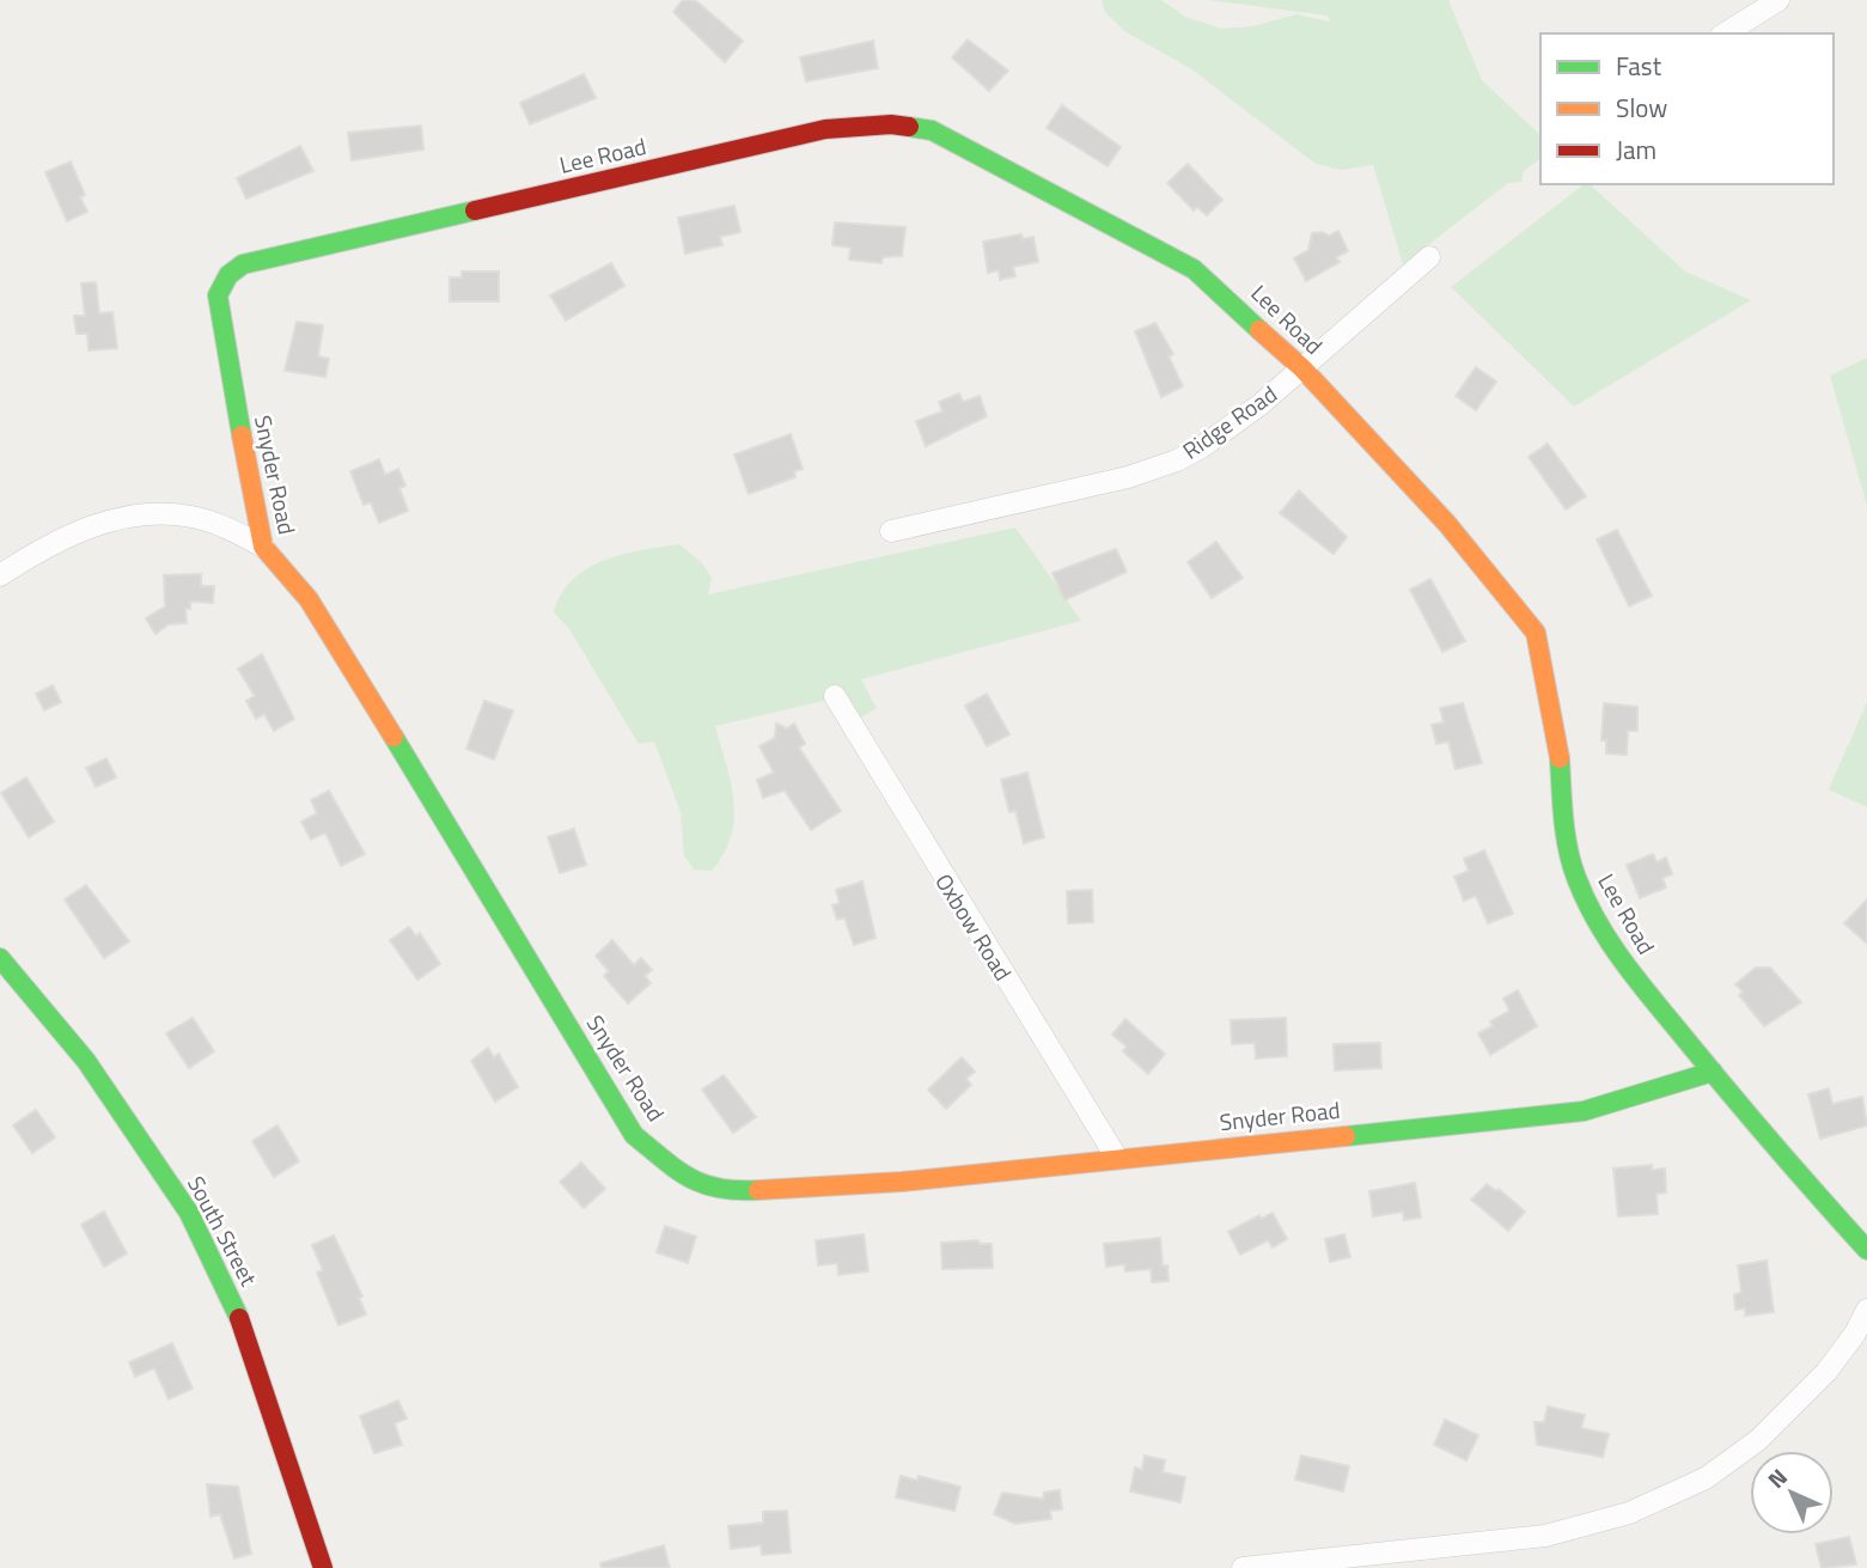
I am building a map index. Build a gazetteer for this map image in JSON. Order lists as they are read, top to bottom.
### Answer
{
  "streets": {
    "street": [
      "Lee Road",
      "Ridge Road",
      "Snyder Road",
      "Oxbow Road",
      "South Street"
    ]
  },
  "crossings": [
    ["Lee Road", "Ridge Road"],
    ["Lee Road", "Snyder Road"],
    ["Snyder Road", "Oxbow Road"]
  ],
  "legend": ["Fast", "Slow", "Jam"],
  "north": "top left"
}
